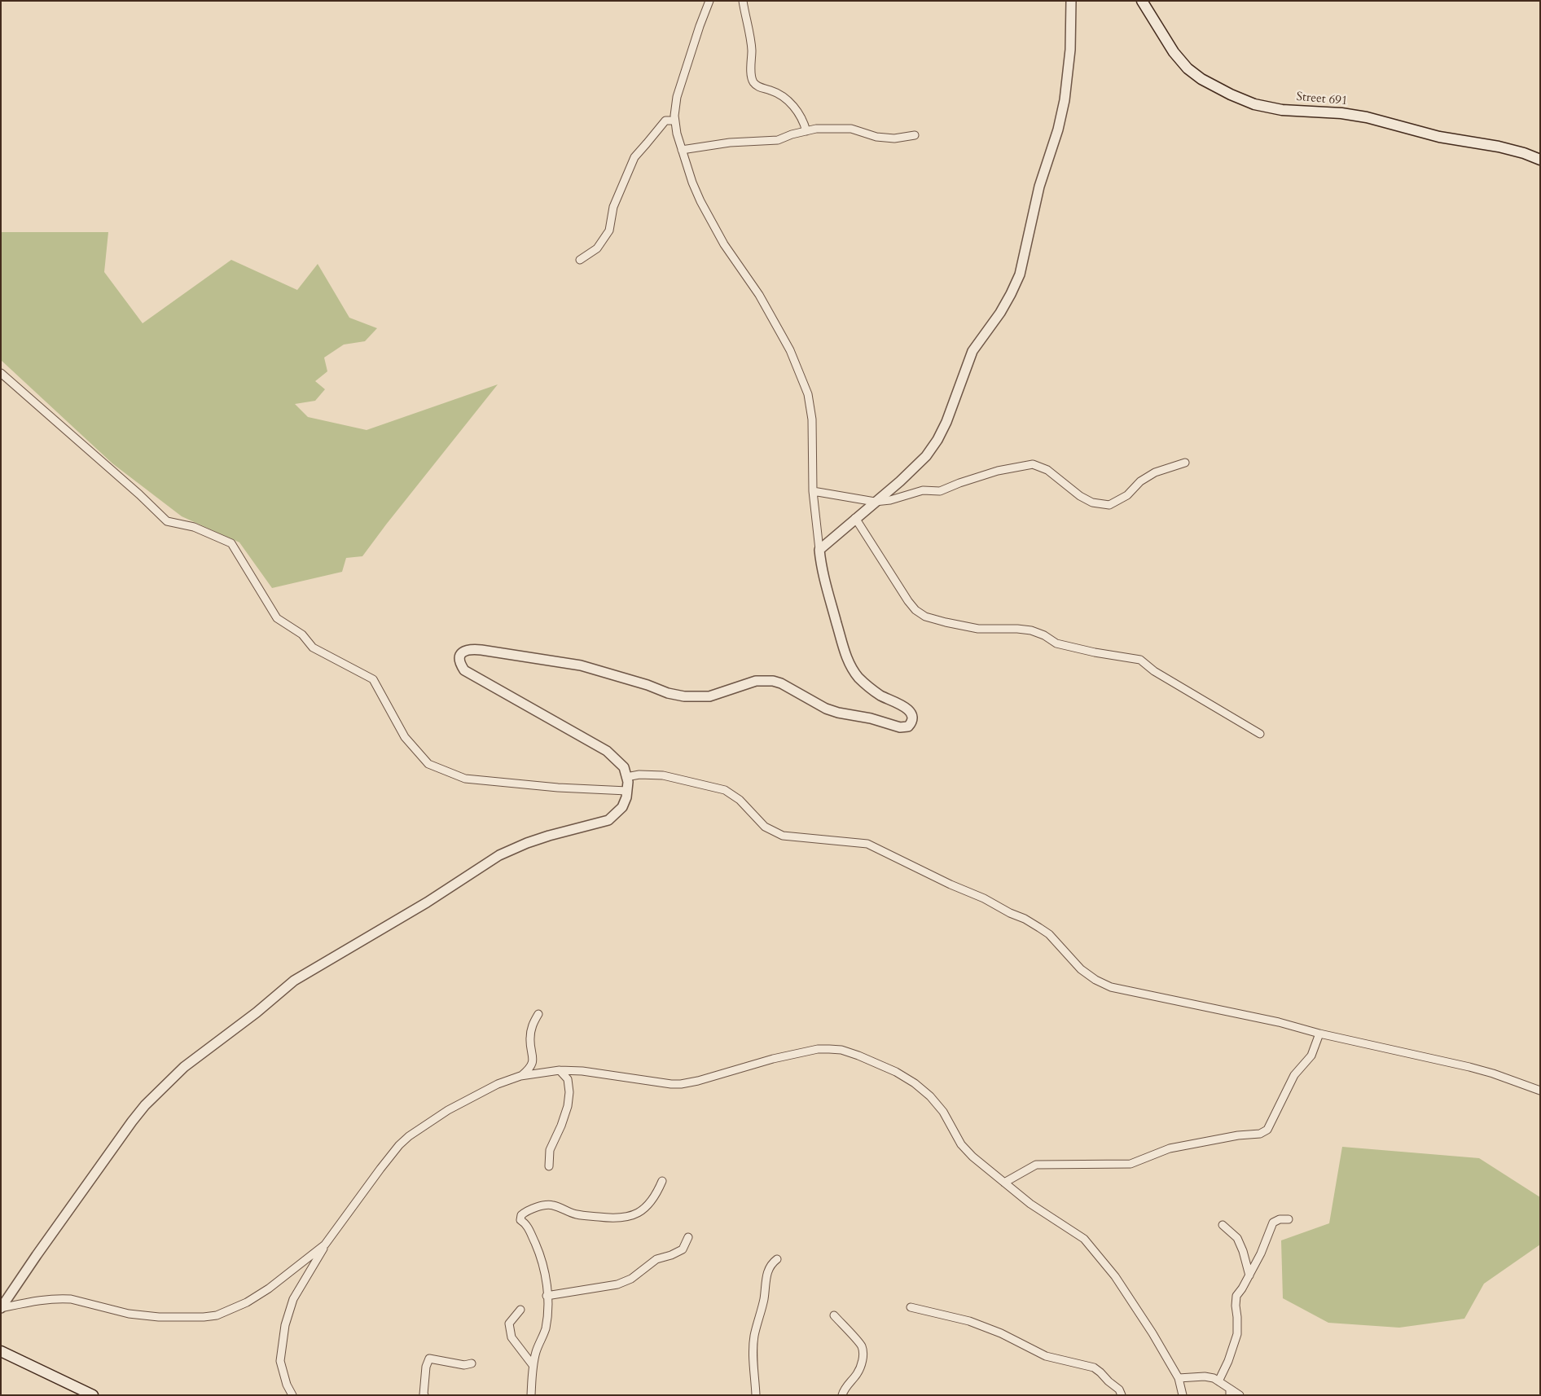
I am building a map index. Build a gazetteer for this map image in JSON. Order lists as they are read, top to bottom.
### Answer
{
  "streets": {
    "main road": ["Street 691"]
  }
}
